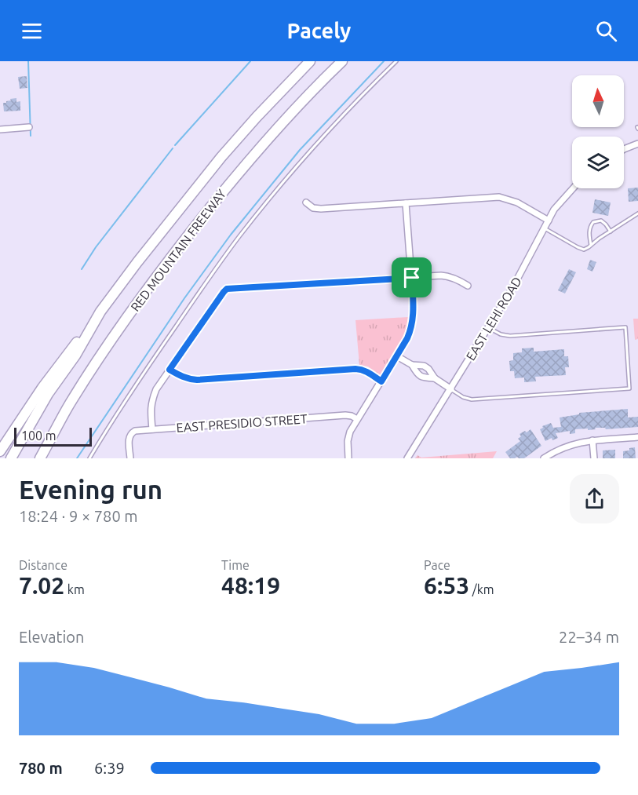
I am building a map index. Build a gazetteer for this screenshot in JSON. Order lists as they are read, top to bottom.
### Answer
{
  "streets": {
    "highway": ["RED MOUNTAIN FREEWAY"],
    "street": ["EAST LEHI ROAD", "EAST PRESIDIO STREET"]
  },
  "scale_bar": "100 m",
  "north": "top",
  "page": {
    "header": "Pacely",
    "scale": "100 m",
    "heading": ["Evening run", "18:24 · 9 × 780 m"],
    "stats": [
      ["Distance", "7.02 km"],
      ["Time", "48:19"],
      ["Pace", "6:53 /km"]
    ],
    "chart": ["Elevation", "22–34 m"],
    "list": [
      {
        "name": "780 m",
        "note": "6:39"
      }
    ]
  }
}
